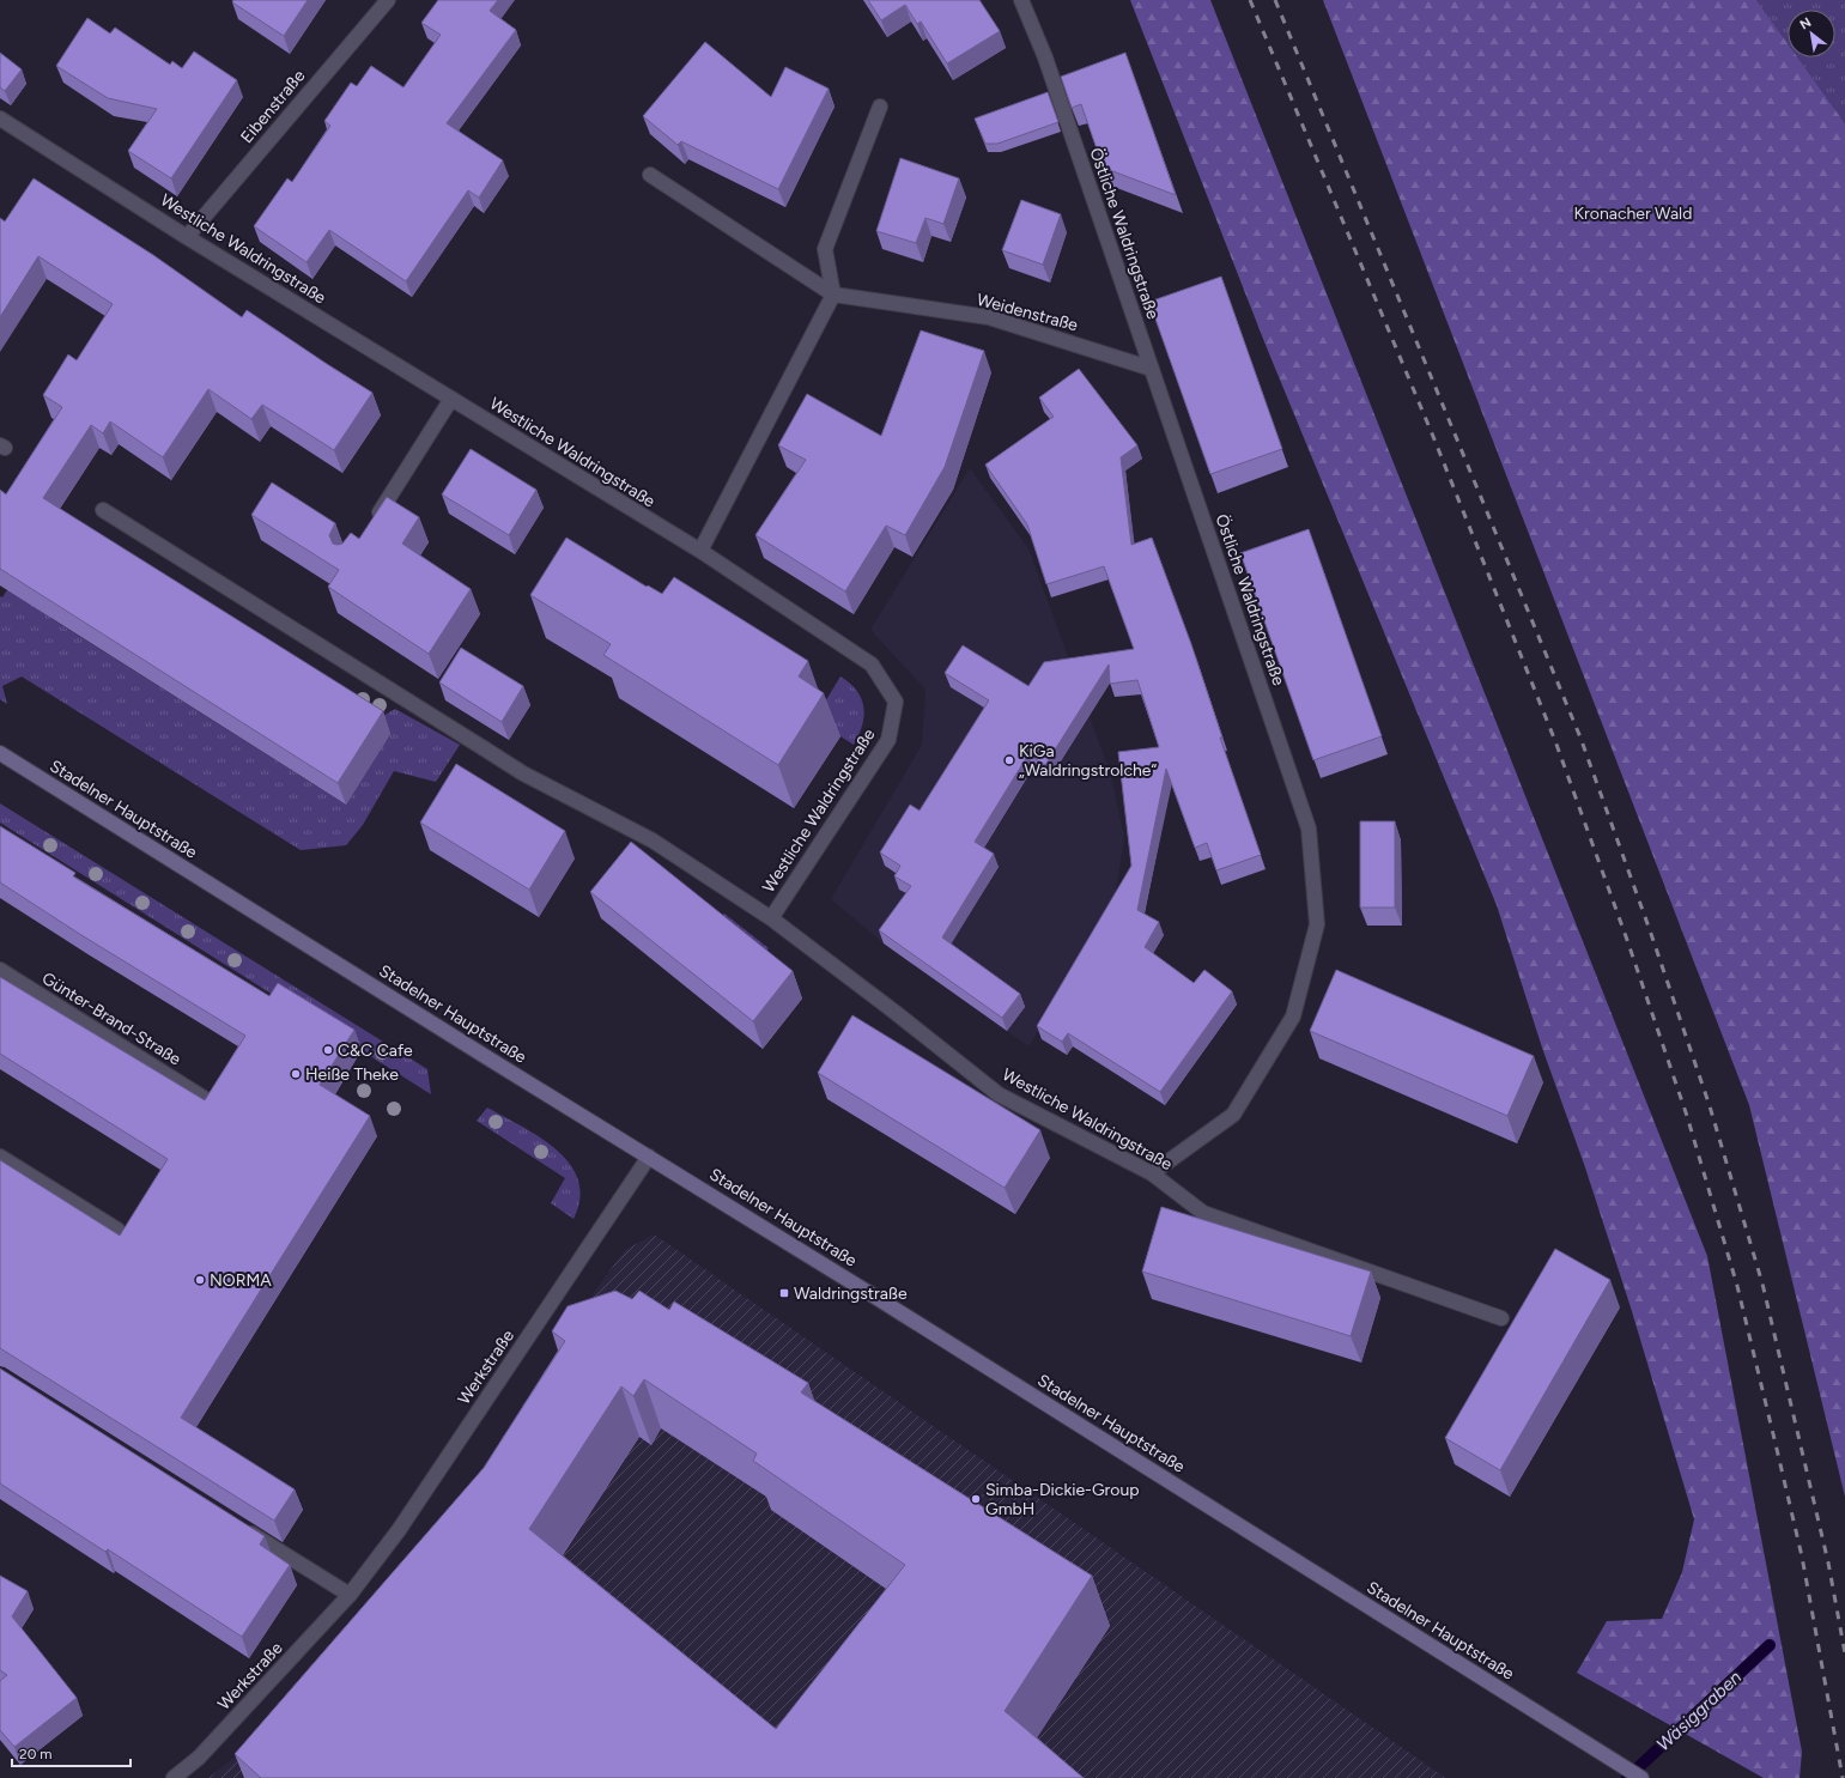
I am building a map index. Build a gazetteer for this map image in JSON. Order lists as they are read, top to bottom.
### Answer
{
  "streets": {
    "main road": ["Stadelner Hauptstraße"],
    "street": [
      "Eibenstraße",
      "Östliche Waldringstraße",
      "Westliche Waldringstraße",
      "Weidenstraße",
      "Günter-Brand-Straße",
      "Werkstraße"
    ]
  },
  "crossings": [
    ["Eibenstraße", "Westliche Waldringstraße"],
    ["Östliche Waldringstraße", "Westliche Waldringstraße"],
    ["Östliche Waldringstraße", "Weidenstraße"],
    ["Stadelner Hauptstraße", "Werkstraße"]
  ],
  "water": ["Wäsiggraben"],
  "parks": ["Kronacher Wald"],
  "places": {
    "other": [
      "KiGa „Waldringstrolche“",
      "C&C Cafe",
      "Heiße Theke",
      "NORMA",
      "Simba-Dickie-Group GmbH"
    ],
    "transit": ["Waldringstraße"]
  },
  "scale_bar": "20 m",
  "north": "top left"
}
